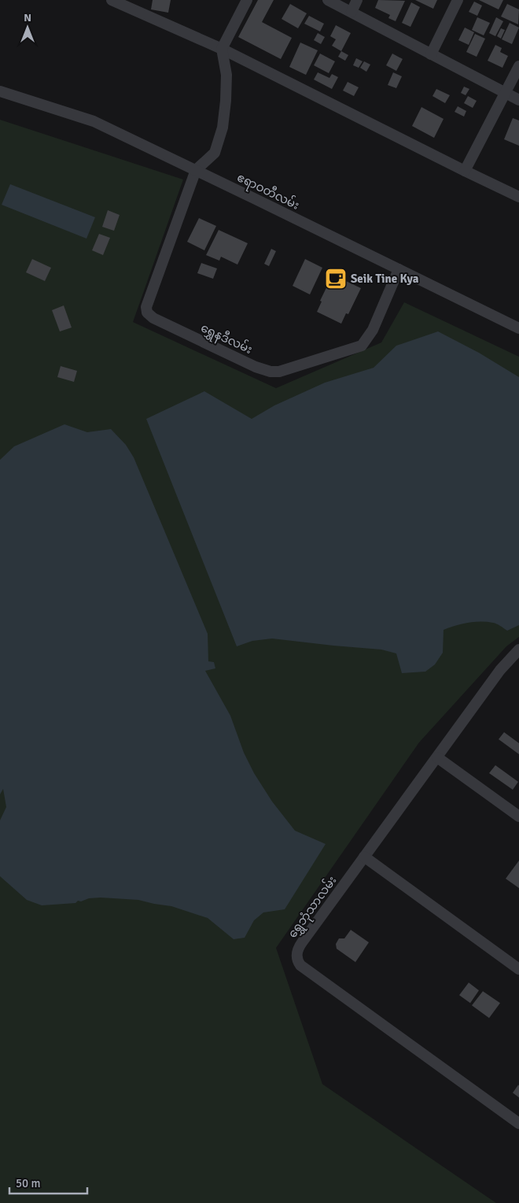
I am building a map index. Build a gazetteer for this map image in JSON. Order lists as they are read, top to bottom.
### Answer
{
  "streets": {
    "street": ["ဧရာဝတီလမ်း", "ရွှေနဒီလမ်း", "ရွှေဘုံသာလမ်း"]
  },
  "crossings": [
    ["ဧရာဝတီလမ်း", "ရွှေနဒီလမ်း"]
  ],
  "places": {
    "cafe": ["Seik Tine Kya"]
  },
  "scale_bar": "50 m",
  "north": "top"
}
